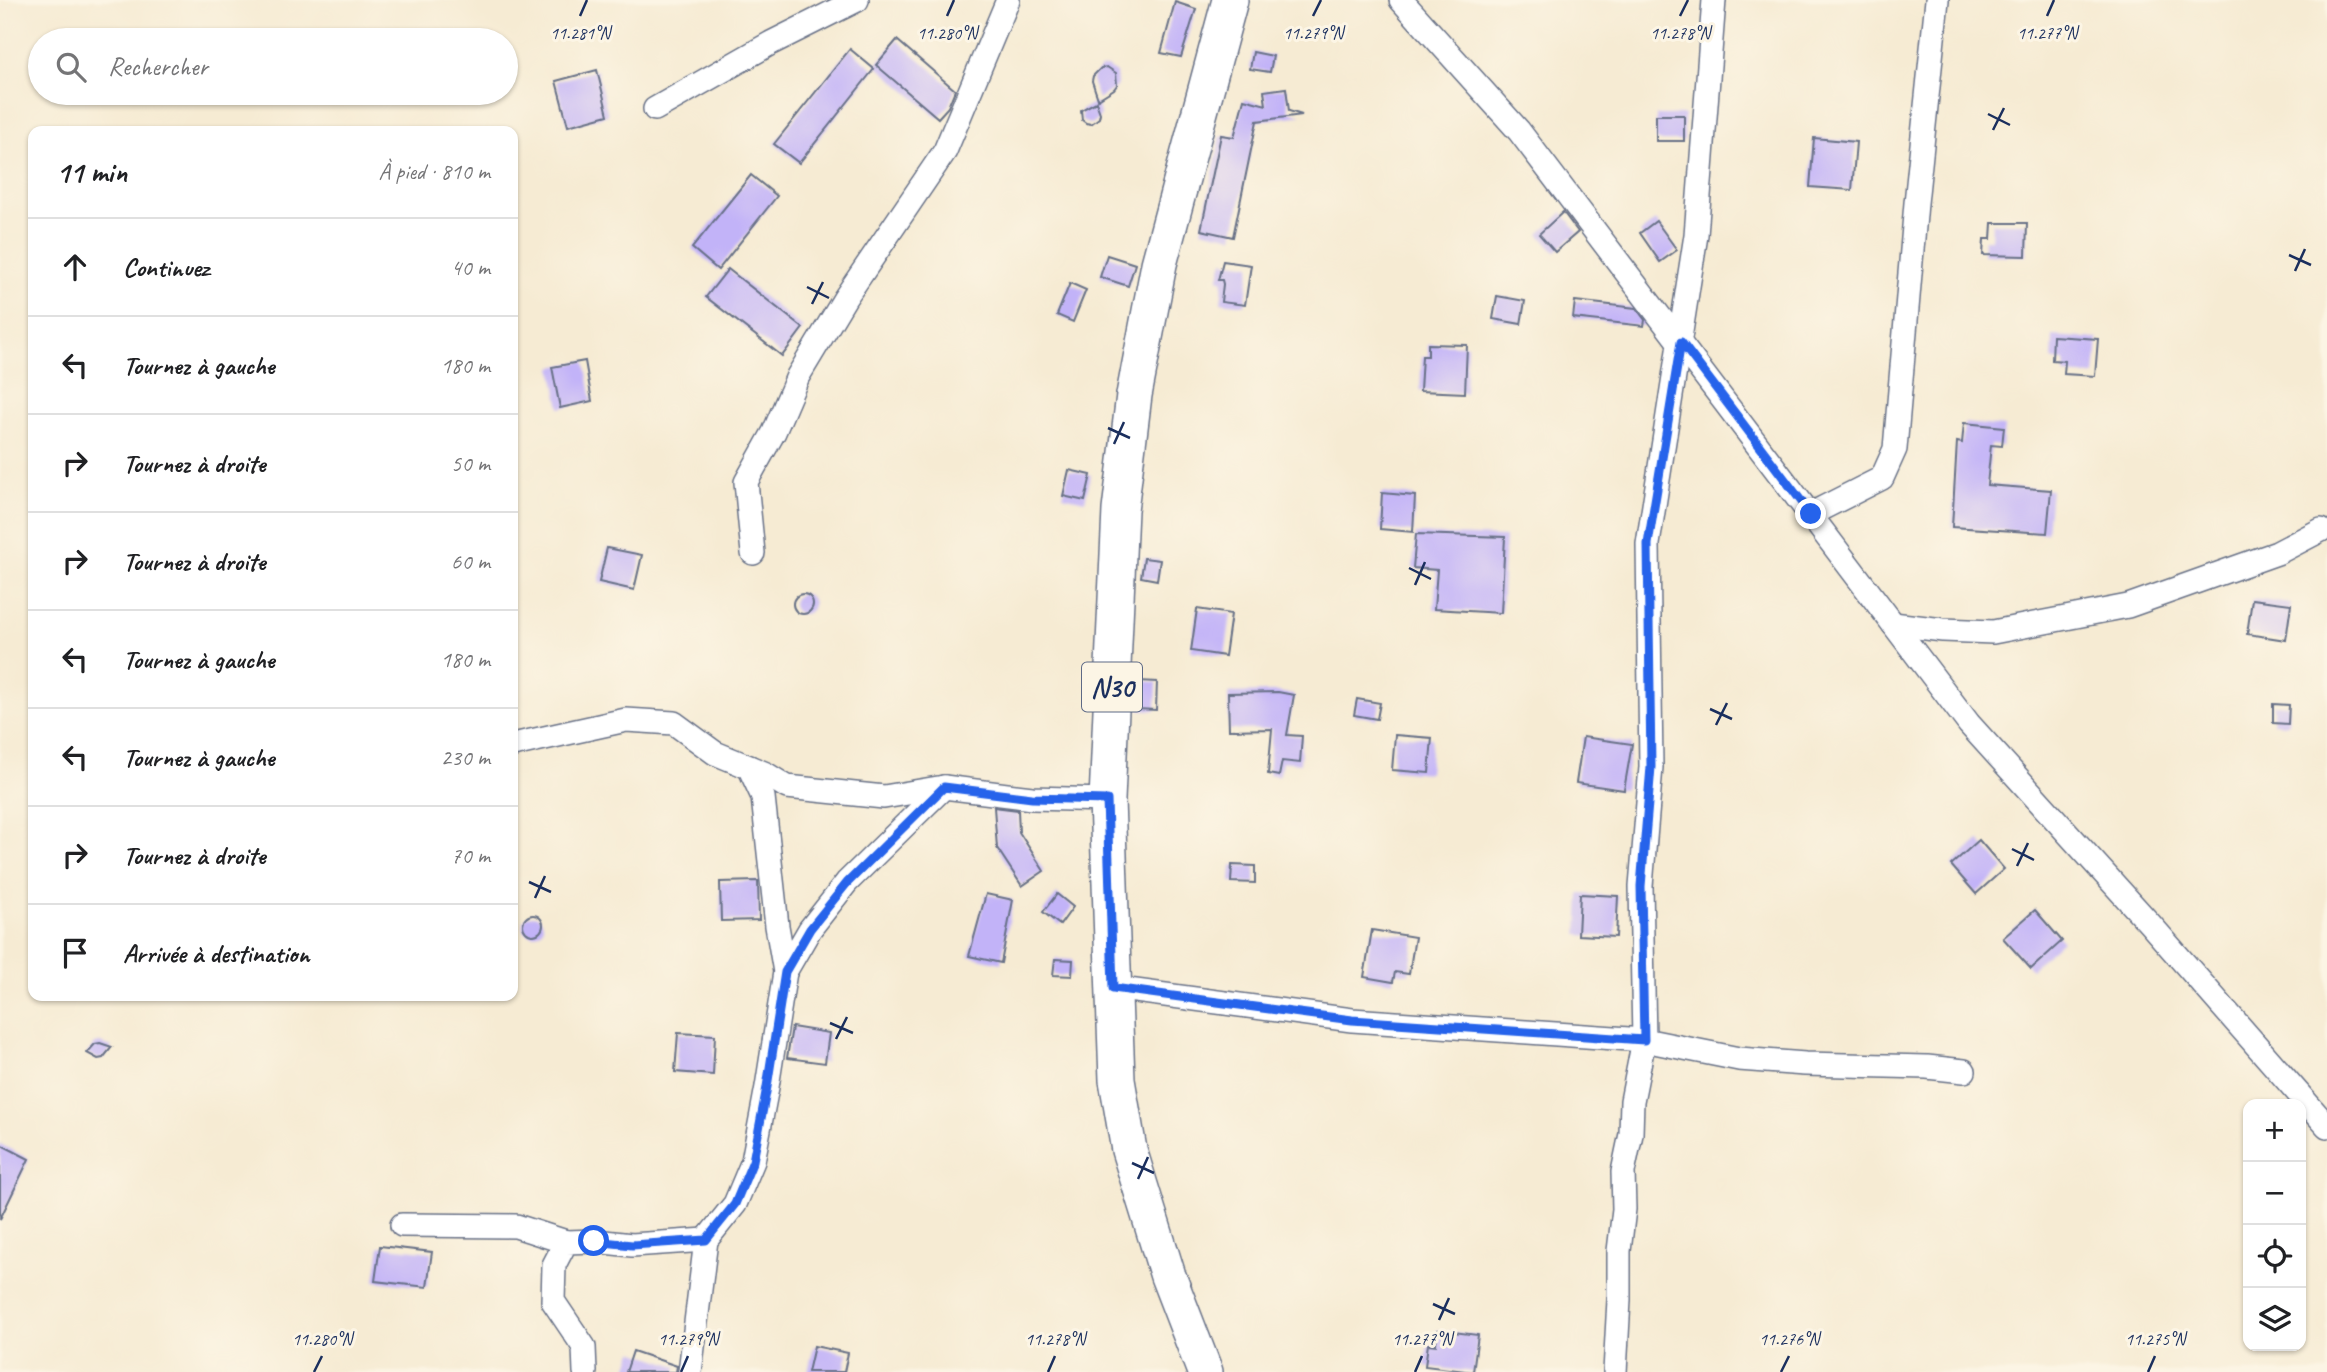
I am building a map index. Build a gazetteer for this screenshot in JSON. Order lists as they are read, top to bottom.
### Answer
{
  "streets": {
    "main road": ["N30"]
  },
  "page": {
    "search": "Rechercher",
    "heading": ["11 min", "À pied · 810 m"],
    "list": [
      ["Continuez", "40 m"],
      ["Tournez à gauche", "180 m"],
      ["Tournez à droite", "50 m"],
      ["Tournez à droite", "60 m"],
      ["Tournez à gauche", "180 m"],
      ["Tournez à gauche", "230 m"],
      ["Tournez à droite", "70 m"],
      "Arrivée à destination"
    ],
    "map_buttons": ["+", "−"]
  },
  "coordinates": [
    "11.281°N",
    "11.280°N",
    "11.279°N",
    "11.278°N",
    "11.277°N",
    "11.276°N",
    "11.275°N"
  ]
}
